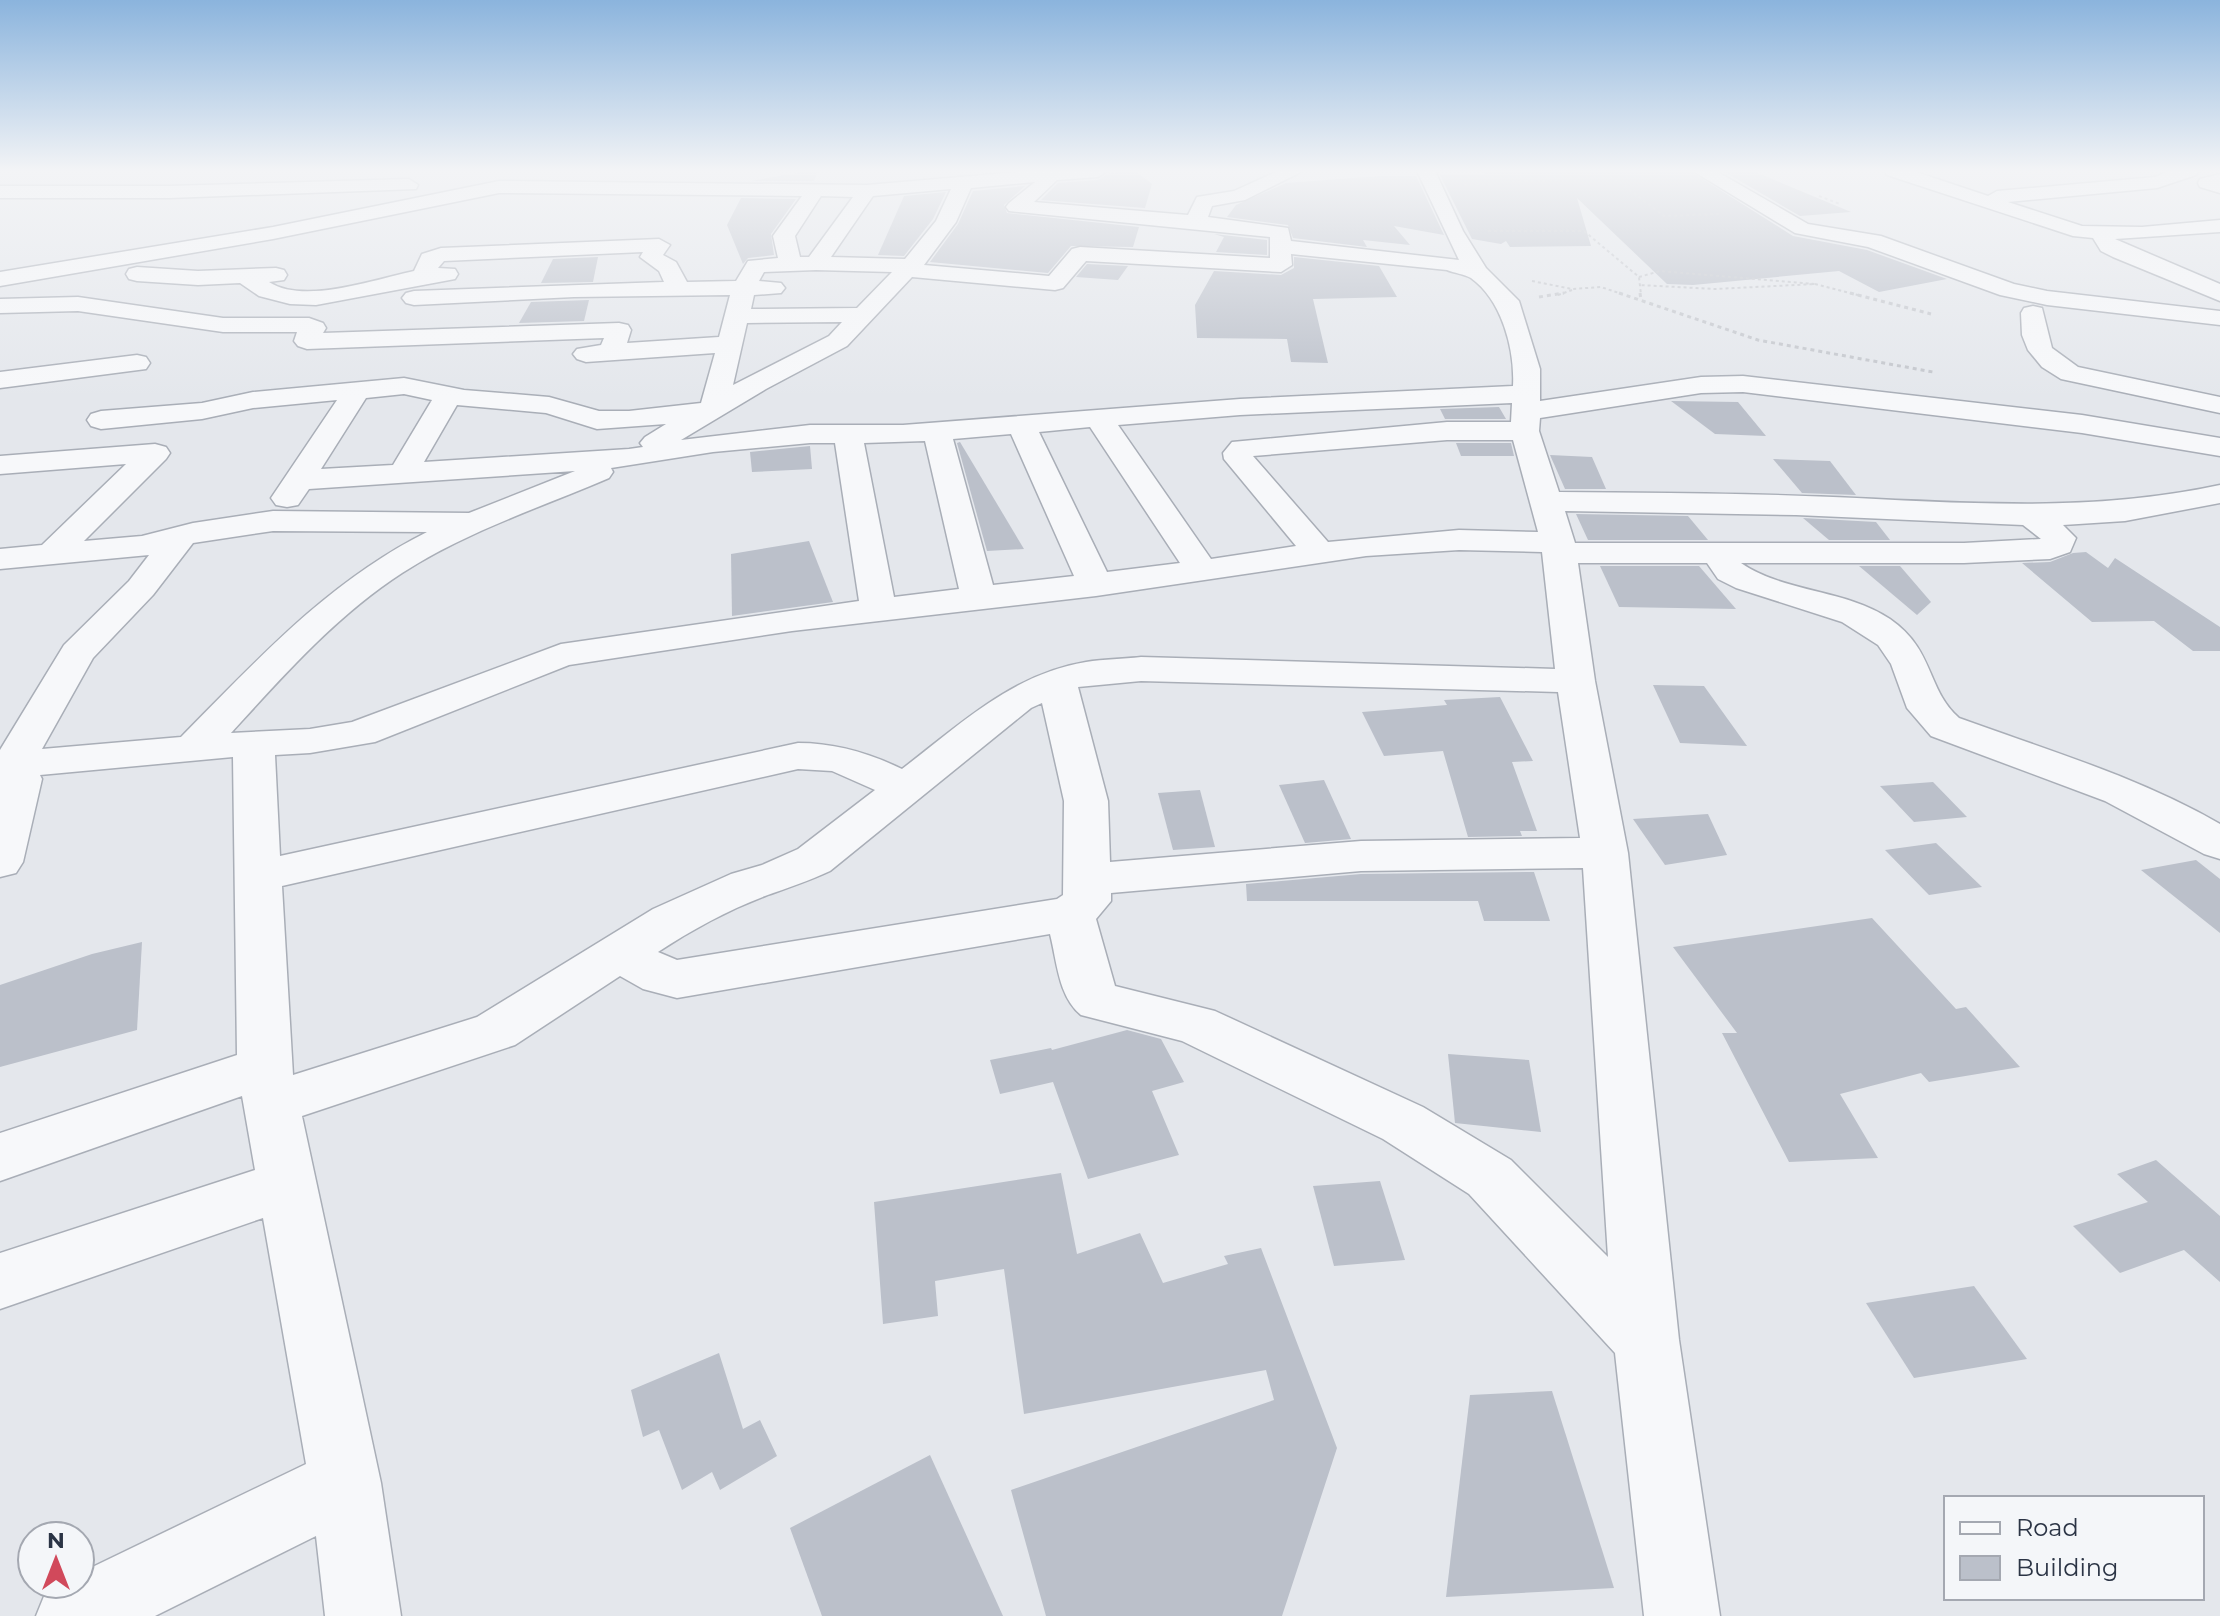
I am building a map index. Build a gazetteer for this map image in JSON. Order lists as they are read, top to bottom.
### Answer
{
  "legend": ["Road", "Building"],
  "north": "top"
}
